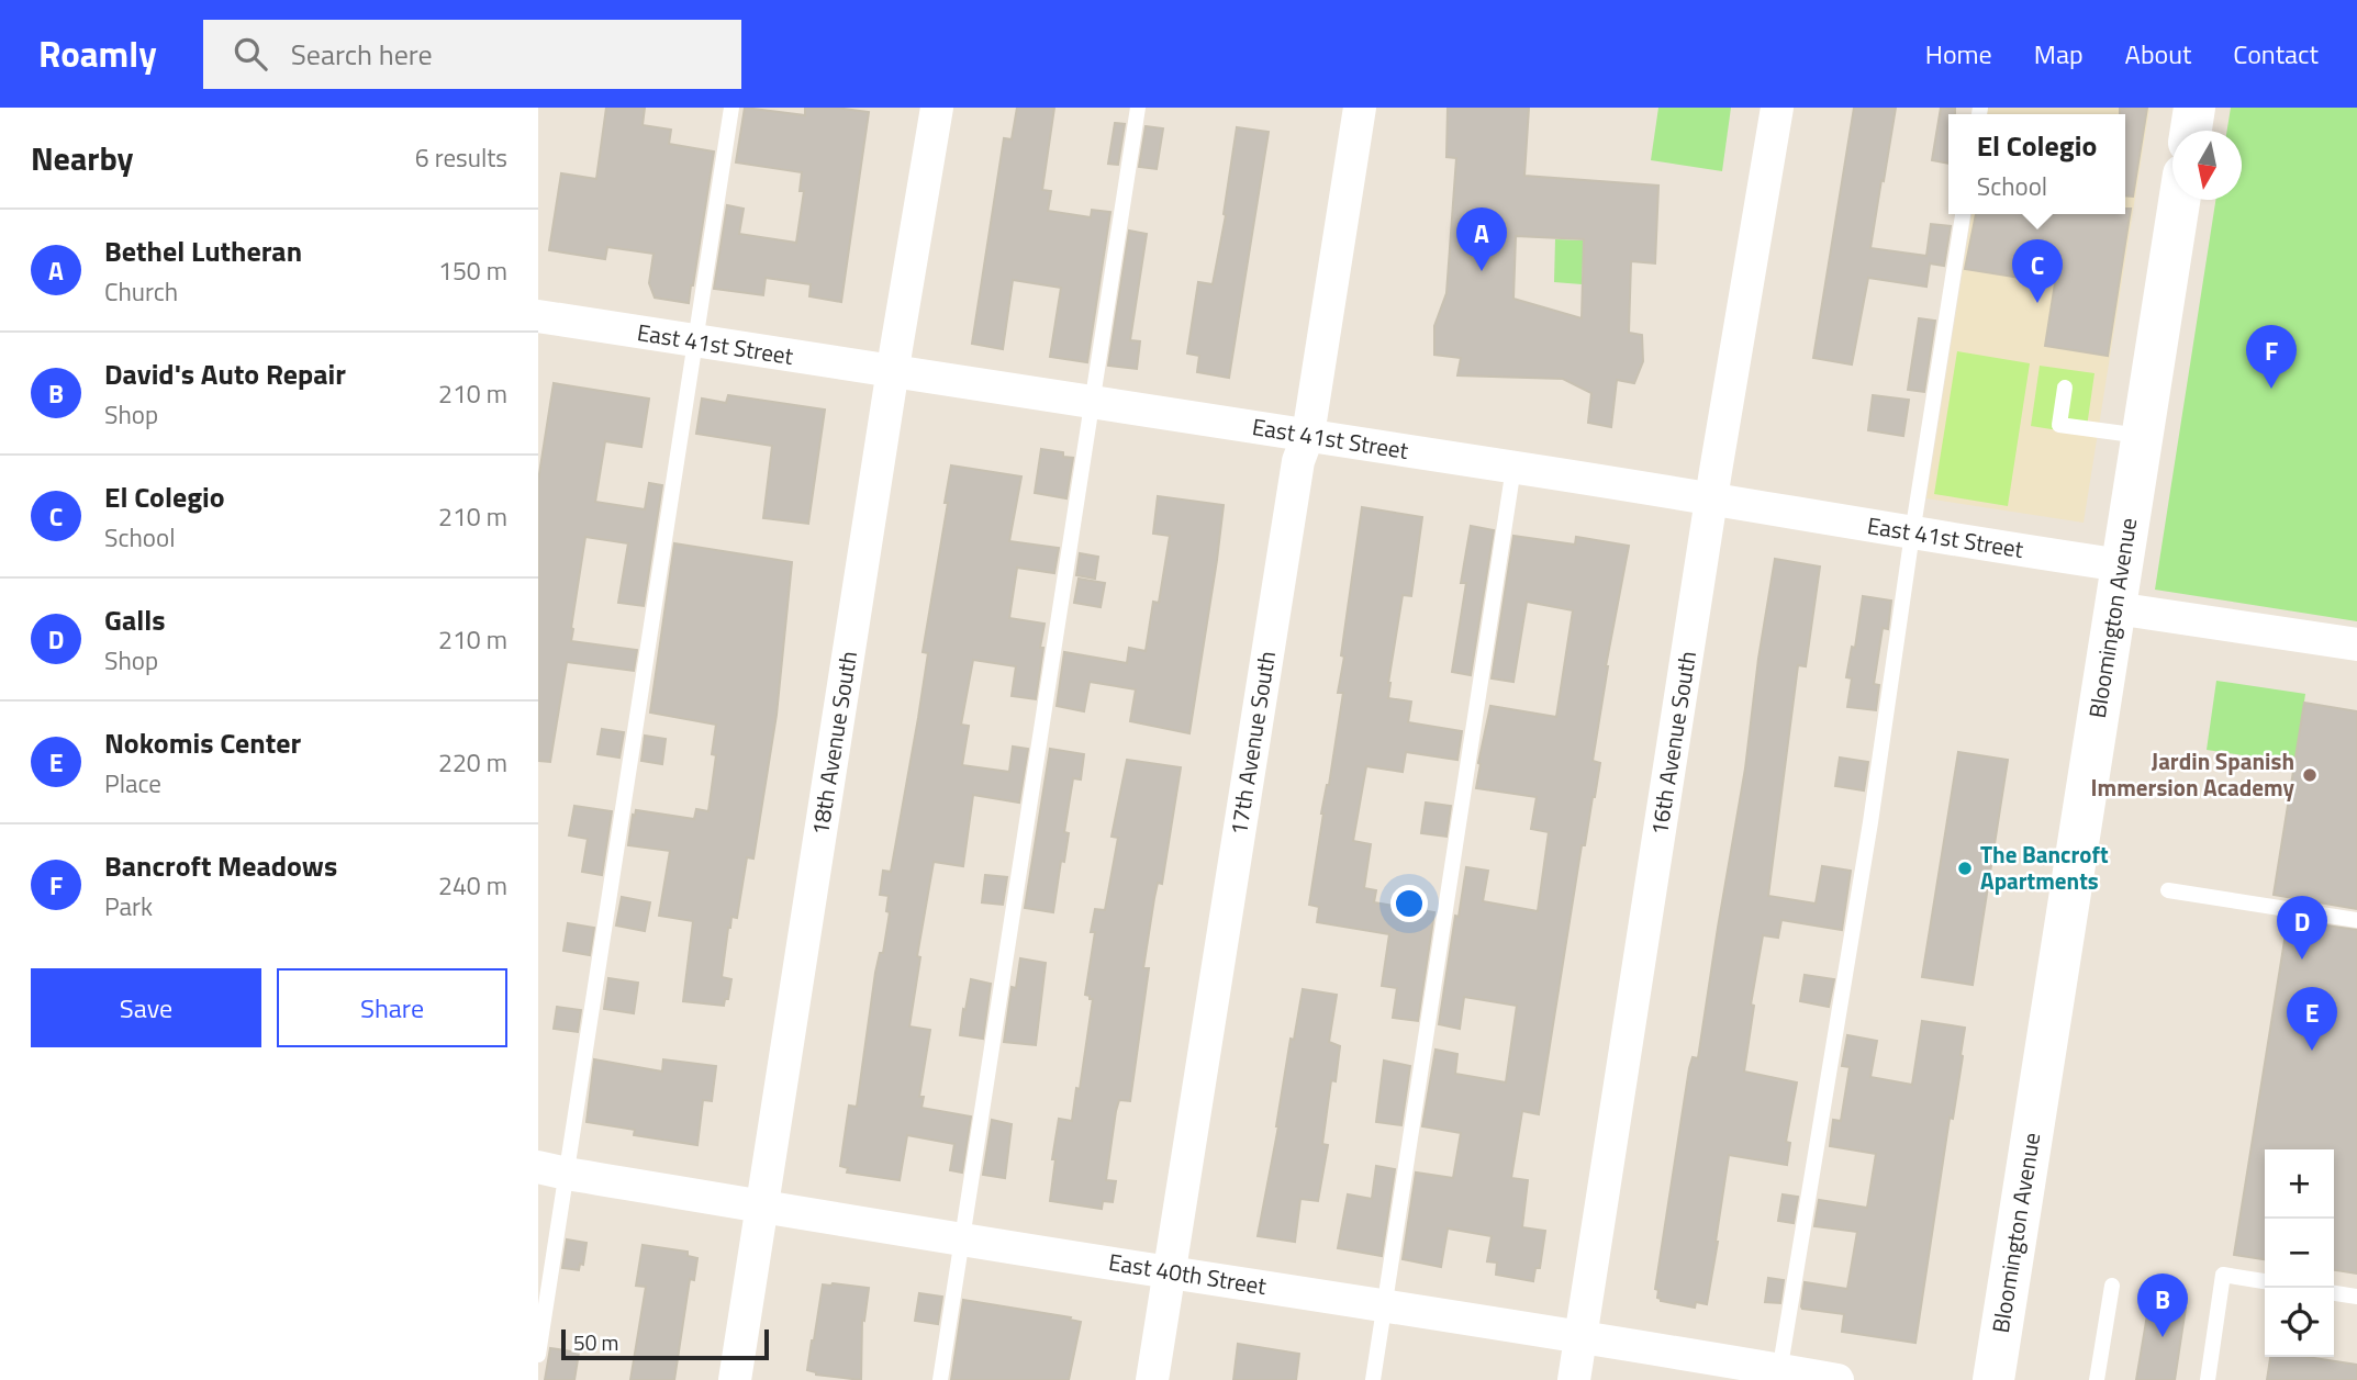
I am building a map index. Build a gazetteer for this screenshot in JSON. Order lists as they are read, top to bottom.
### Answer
{
  "streets": {
    "street": [
      "East 41st Street",
      "Bloomington Avenue",
      "18th Avenue South",
      "17th Avenue South",
      "16th Avenue South",
      "East 40th Street"
    ]
  },
  "crossings": [
    ["East 41st Street", "Bloomington Avenue"],
    ["East 41st Street", "18th Avenue South"],
    ["East 41st Street", "17th Avenue South"],
    ["East 41st Street", "16th Avenue South"],
    ["18th Avenue South", "East 40th Street"],
    ["17th Avenue South", "East 40th Street"],
    ["16th Avenue South", "East 40th Street"]
  ],
  "places": ["Jardin Spanish Immersion Academy", "The Bancroft Apartments"],
  "scale_bar": "50 m",
  "north": "bottom",
  "page": {
    "header": "Roamly",
    "search": "Search here",
    "nav": [
      "Home",
      "Map",
      "About",
      "Contact"
    ],
    "heading": ["Nearby", "6 results"],
    "popup": ["El Colegio", "School"],
    "list": [
      {
        "mark": "A",
        "name": "Bethel Lutheran",
        "note": "Church",
        "value": "150 m"
      },
      {
        "mark": "B",
        "name": "David's Auto Repair",
        "note": "Shop",
        "value": "210 m"
      },
      {
        "mark": "C",
        "name": "El Colegio",
        "note": "School",
        "value": "210 m"
      },
      {
        "mark": "D",
        "name": "Galls",
        "note": "Shop",
        "value": "210 m"
      },
      {
        "mark": "E",
        "name": "Nokomis Center",
        "note": "Place",
        "value": "220 m"
      },
      {
        "mark": "F",
        "name": "Bancroft Meadows",
        "note": "Park",
        "value": "240 m"
      }
    ],
    "pins": [
      "A",
      "C",
      "F",
      "D",
      "E",
      "B"
    ],
    "buttons": ["Save", "Share"],
    "map_buttons": ["+", "−"],
    "scale": "50 m"
  }
}
